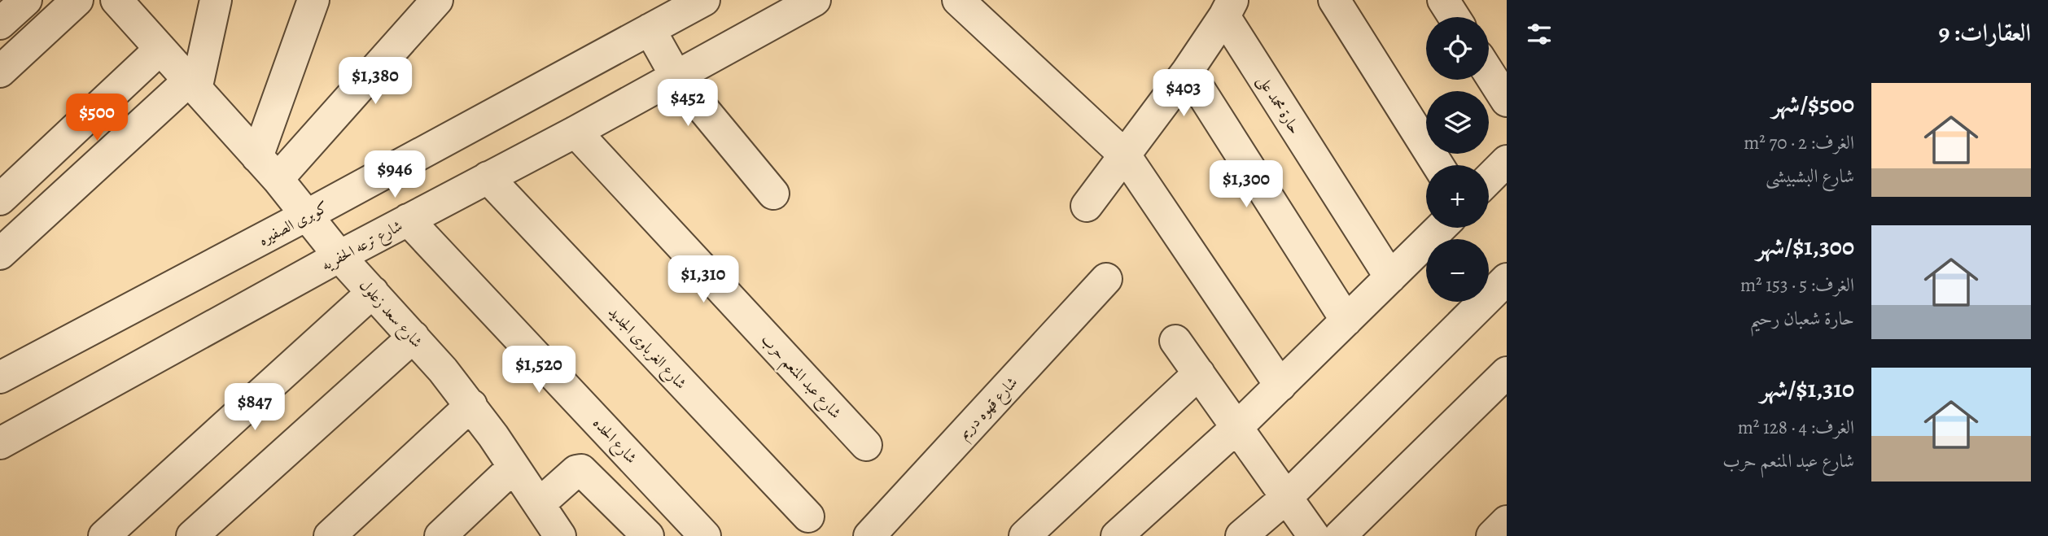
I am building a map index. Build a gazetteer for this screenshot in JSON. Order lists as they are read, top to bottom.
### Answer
{
  "streets": {
    "street": [
      "حارة محمد على",
      "كوبرى الصفيره",
      "شارع ترعه الحفريه",
      "شارع سعد زعلول",
      "شارع الغرباوى الجديد",
      "شارع عبد المنعم حرب",
      "شارع قهوه دريم",
      "شارع الحده"
    ]
  },
  "crossings": [
    ["كوبرى الصفيره", "شارع سعد زعلول"],
    ["شارع ترعه الحفريه", "شارع سعد زعلول"],
    ["شارع ترعه الحفريه", "شارع الغرباوى الجديد"],
    ["شارع ترعه الحفريه", "شارع عبد المنعم حرب"],
    ["شارع ترعه الحفريه", "شارع الحده"]
  ],
  "page": {
    "heading": "العقارات: 9",
    "map_buttons": ["+", "−"],
    "price": [
      "$1,380",
      "$403",
      "$452",
      "$500",
      "$946",
      "$1,300",
      "$1,310",
      "$1,520",
      "$847"
    ],
    "list": [
      {
        "name": "$500/شهر",
        "note": "الغرف: 2 · 70 m² · شارع البشبيشى"
      },
      {
        "name": "$1,300/شهر",
        "note": "الغرف: 5 · 153 m² · حارة شعبان رحيم"
      },
      {
        "name": "$1,310/شهر",
        "note": "الغرف: 4 · 128 m² · شارع عبد المنعم حرب"
      }
    ]
  }
}
